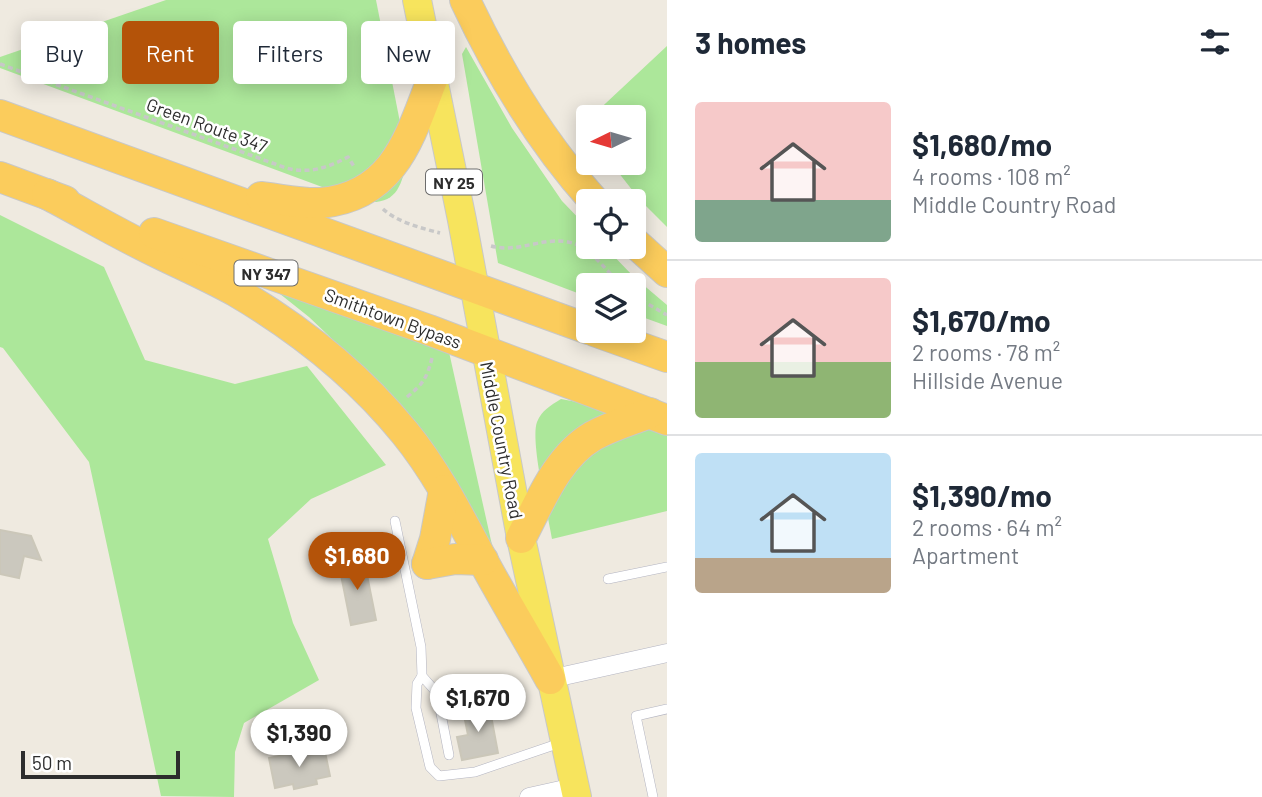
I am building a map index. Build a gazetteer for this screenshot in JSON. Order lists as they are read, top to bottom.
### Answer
{
  "streets": {
    "highway": ["NY 347", "Smithtown Bypass"],
    "main road": ["NY 25", "Middle Country Road"],
    "path": ["Green Route 347"]
  },
  "crossings": [
    ["Smithtown Bypass", "Middle Country Road"]
  ],
  "scale_bar": "50 m",
  "north": "left",
  "page": {
    "heading": "3 homes",
    "chip": [
      "Buy",
      "Rent",
      "Filters",
      "New"
    ],
    "list": [
      {
        "name": "$1,680/mo",
        "note": "4 rooms · 108 m² · Middle Country Road"
      },
      {
        "name": "$1,670/mo",
        "note": "2 rooms · 78 m² · Hillside Avenue"
      },
      {
        "name": "$1,390/mo",
        "note": "2 rooms · 64 m² · Apartment"
      }
    ],
    "price": ["$1,680", "$1,670", "$1,390"],
    "scale": "50 m"
  }
}
